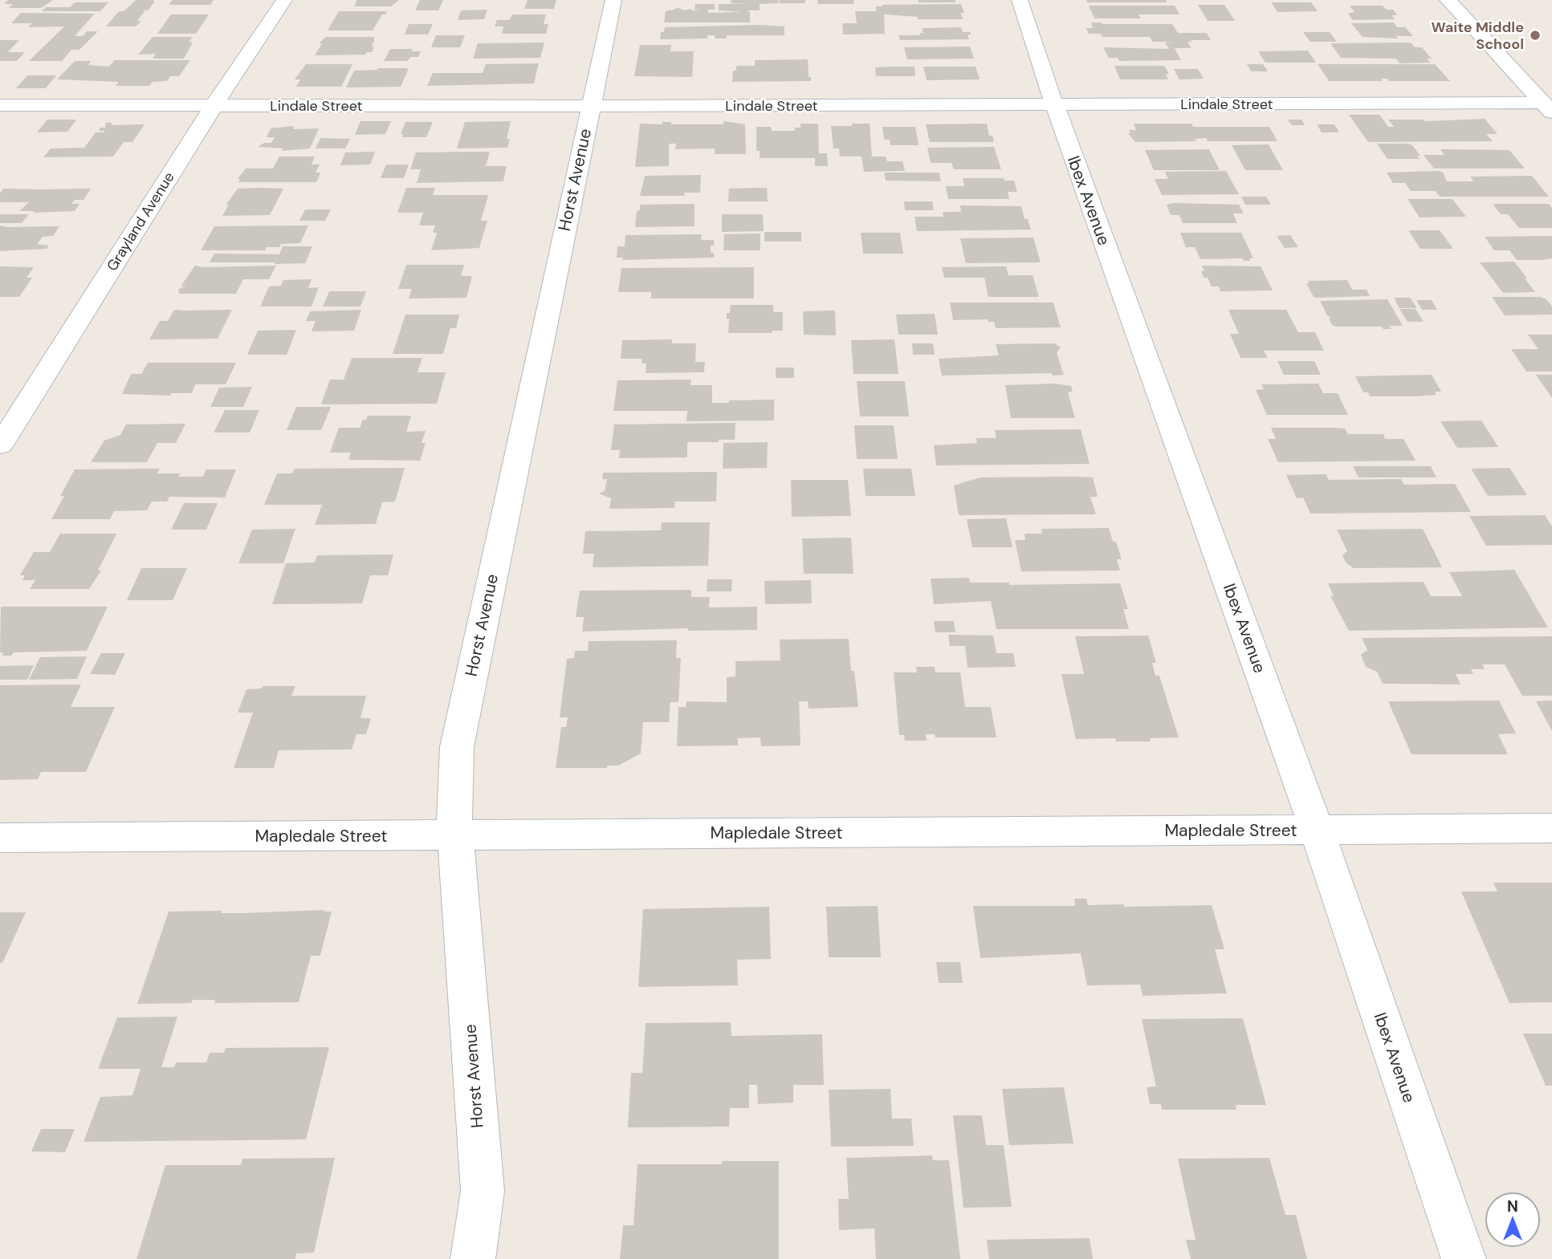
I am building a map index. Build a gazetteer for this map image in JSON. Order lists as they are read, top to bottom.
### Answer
{
  "streets": {
    "street": [
      "Lindale Street",
      "Horst Avenue",
      "Ibex Avenue",
      "Grayland Avenue",
      "Mapledale Street"
    ]
  },
  "crossings": [
    ["Lindale Street", "Horst Avenue"],
    ["Lindale Street", "Ibex Avenue"],
    ["Lindale Street", "Grayland Avenue"],
    ["Horst Avenue", "Mapledale Street"],
    ["Ibex Avenue", "Mapledale Street"]
  ],
  "places": ["Waite Middle School"],
  "north": "top"
}
